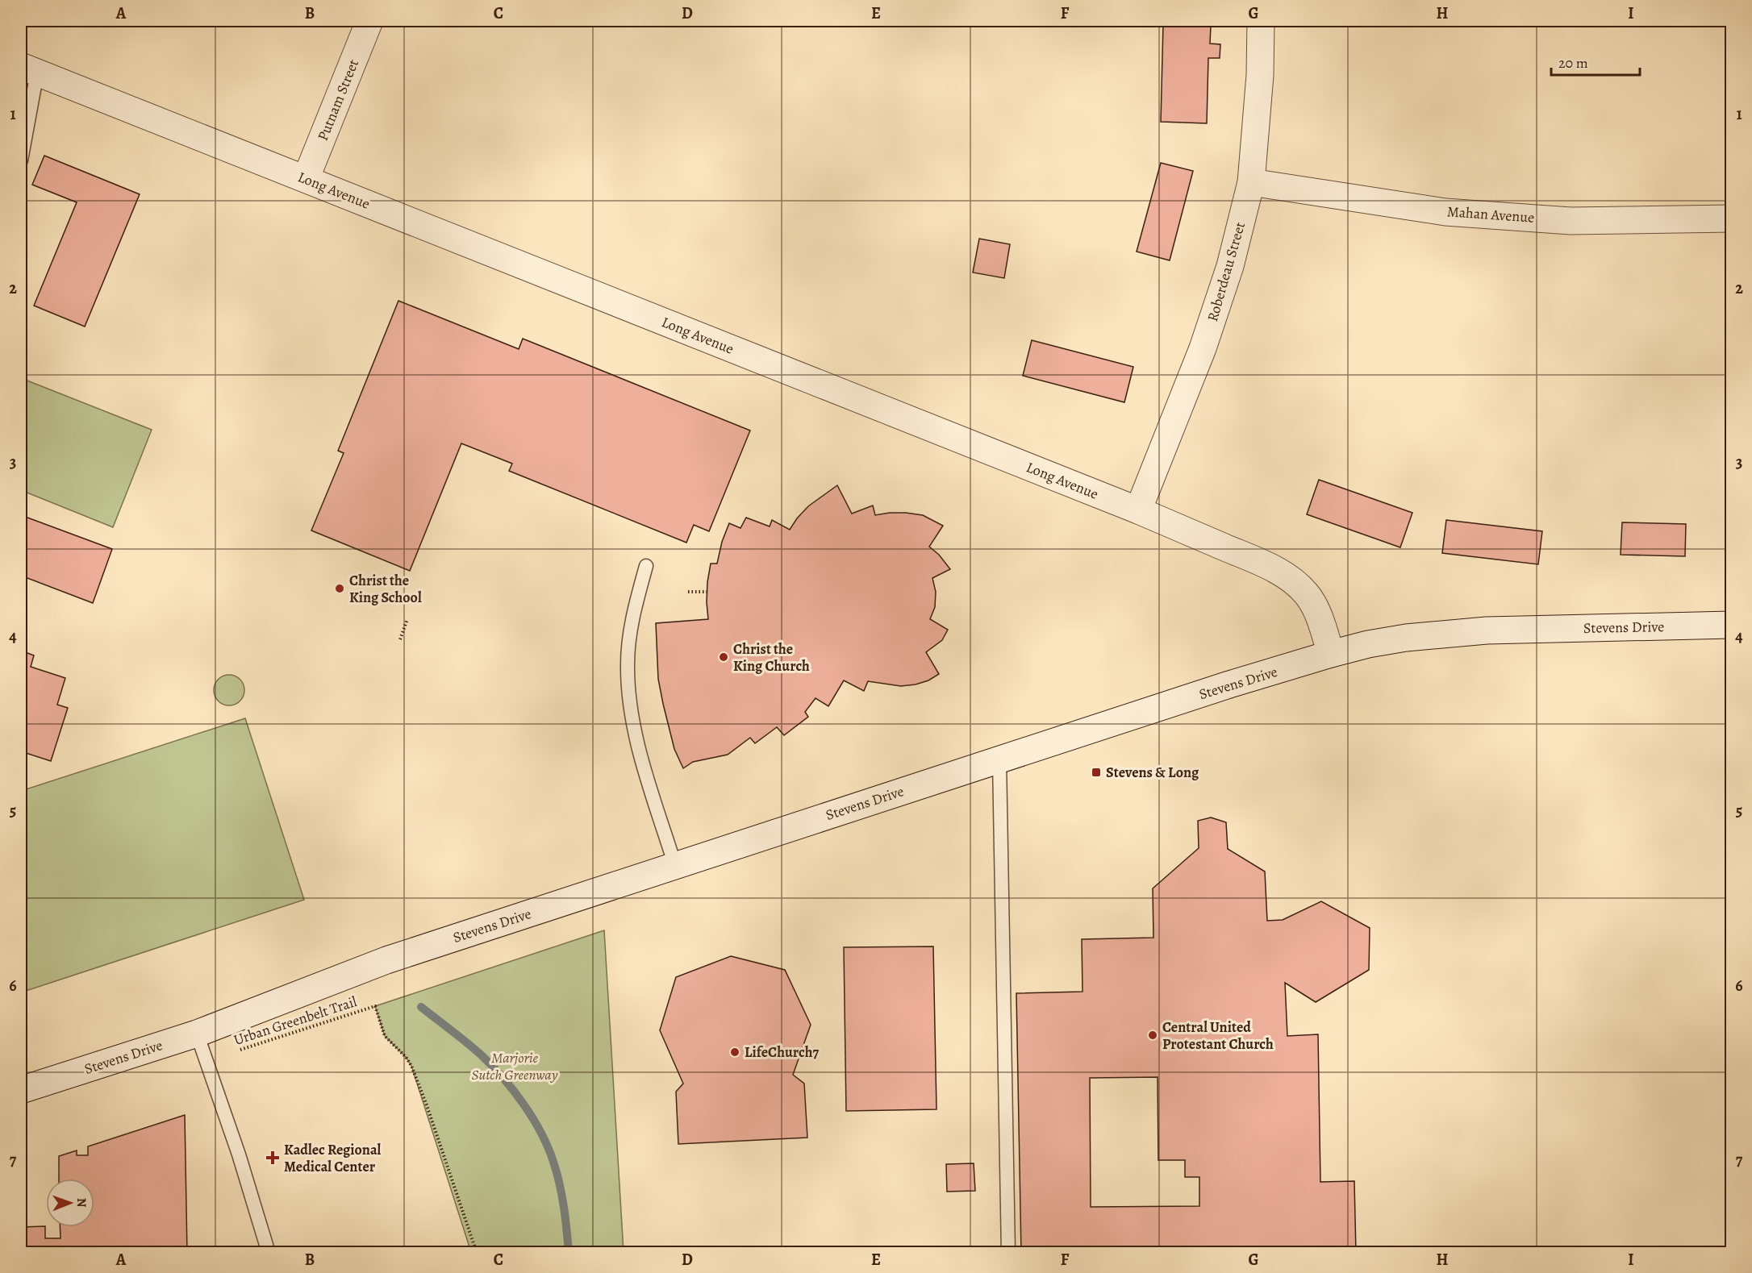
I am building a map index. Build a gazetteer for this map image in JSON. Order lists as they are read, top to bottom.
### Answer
{
  "streets": {
    "street": [
      "Putnam Street",
      "Long Avenue",
      "Mahan Avenue",
      "Roberdeau Street",
      "Stevens Drive"
    ],
    "path": ["Urban Greenbelt Trail"]
  },
  "crossings": [
    ["Putnam Street", "Long Avenue"],
    ["Long Avenue", "Roberdeau Street"],
    ["Long Avenue", "Stevens Drive"],
    ["Mahan Avenue", "Roberdeau Street"]
  ],
  "parks": ["Marjorie Sutch Greenway"],
  "places": {
    "other": [
      "Christ the King School",
      "Christ the King Church",
      "Central United Protestant Church",
      "LifeChurch7"
    ],
    "transit": ["Stevens & Long"],
    "health": ["Kadlec Regional Medical Center"]
  },
  "scale_bar": "20 m",
  "north": "right",
  "grid": {
    "columns": [
      "A",
      "B",
      "C",
      "D",
      "E",
      "F",
      "G",
      "H",
      "I"
    ],
    "rows": [
      "1",
      "2",
      "3",
      "4",
      "5",
      "6",
      "7"
    ]
  }
}
